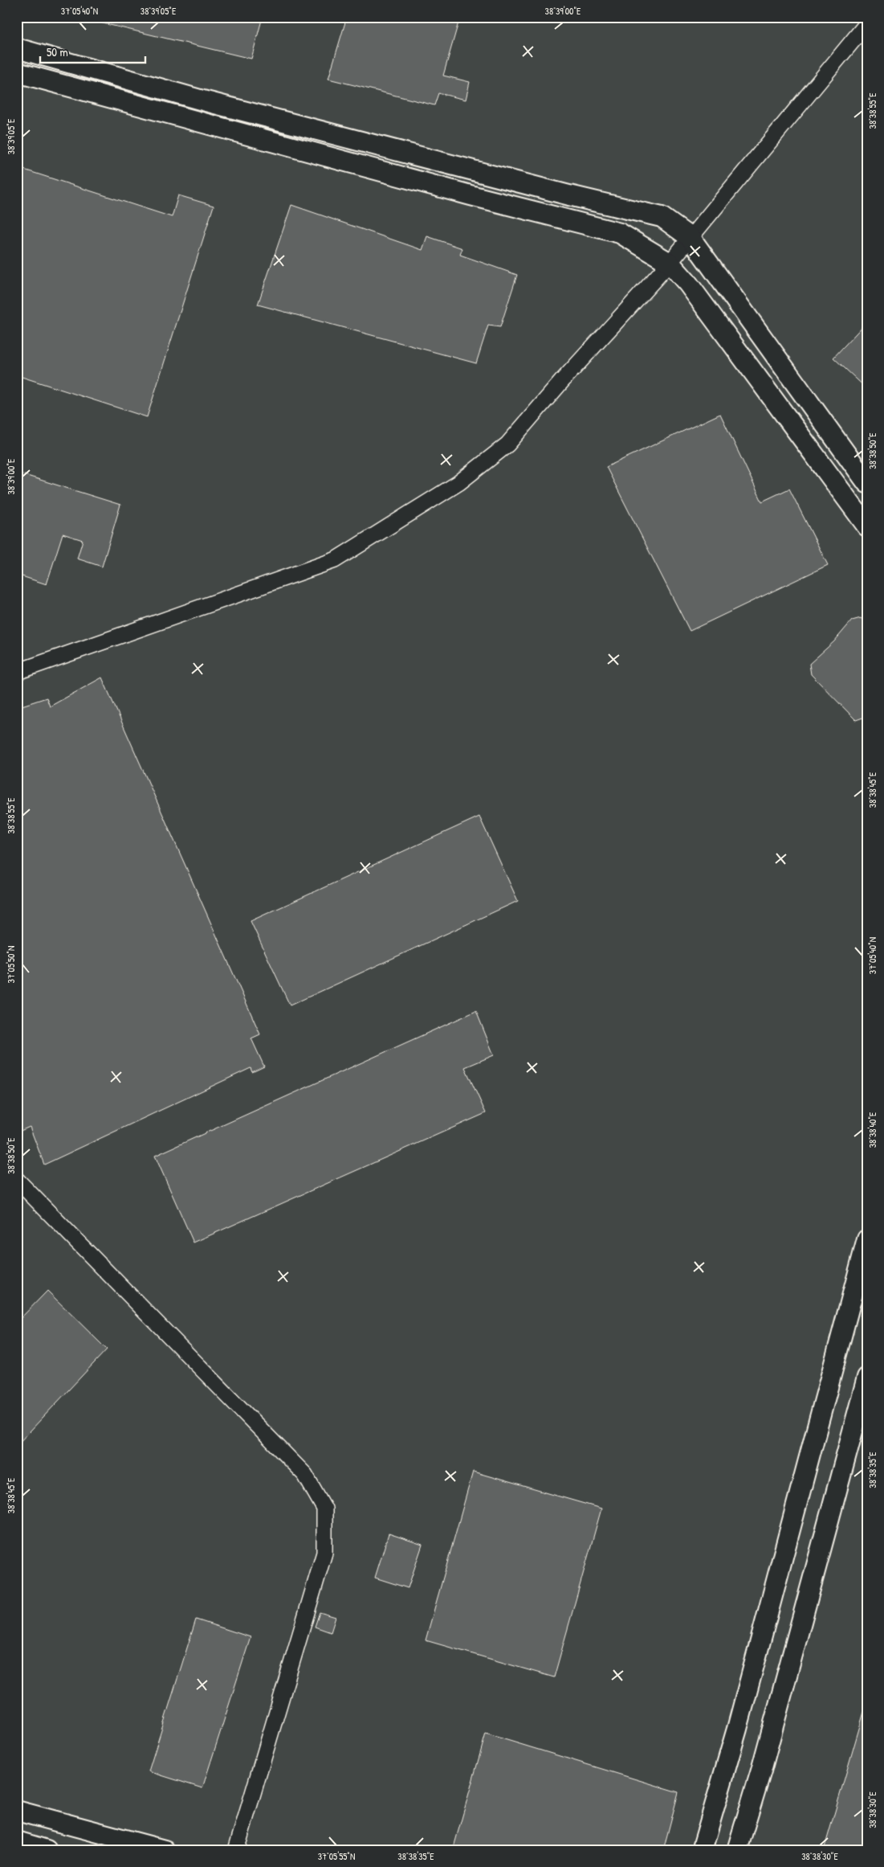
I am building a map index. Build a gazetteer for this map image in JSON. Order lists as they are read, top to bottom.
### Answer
{
  "scale_bar": "50 m",
  "coordinates": [
    "37°05'40\"N",
    "38°39'05\"E",
    "38°39'00\"E",
    "38°38'55\"E",
    "38°38'50\"E",
    "38°38'45\"E",
    "37°05'50\"N",
    "38°38'40\"E",
    "38°38'35\"E",
    "38°38'30\"E",
    "37°05'55\"N"
  ]
}
